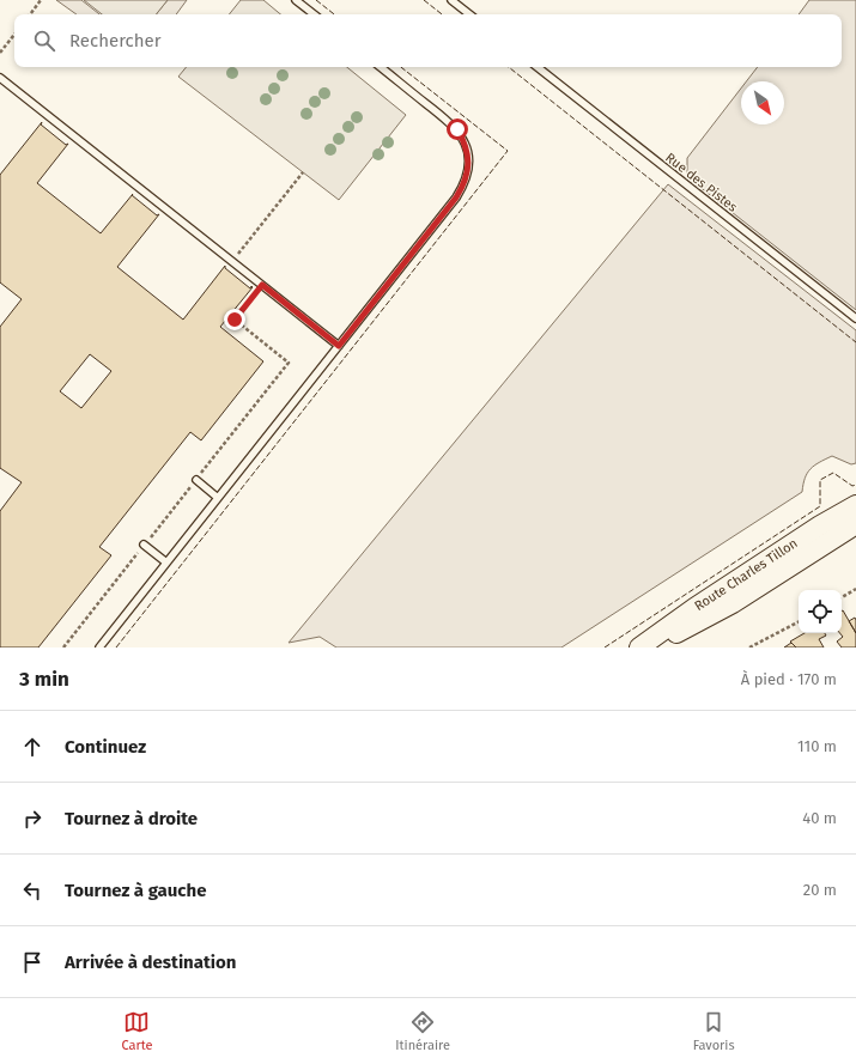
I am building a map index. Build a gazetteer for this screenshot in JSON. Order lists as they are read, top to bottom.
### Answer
{
  "streets": {
    "main road": ["Route Charles Tillon"],
    "lane": ["Rue des Pistes"]
  },
  "north": "bottom right",
  "page": {
    "search": "Rechercher",
    "heading": ["3 min", "À pied · 170 m"],
    "list": [
      ["Continuez", "110 m"],
      ["Tournez à droite", "40 m"],
      ["Tournez à gauche", "20 m"],
      "Arrivée à destination"
    ],
    "nav": ["Carte", "Itinéraire", "Favoris"]
  }
}
